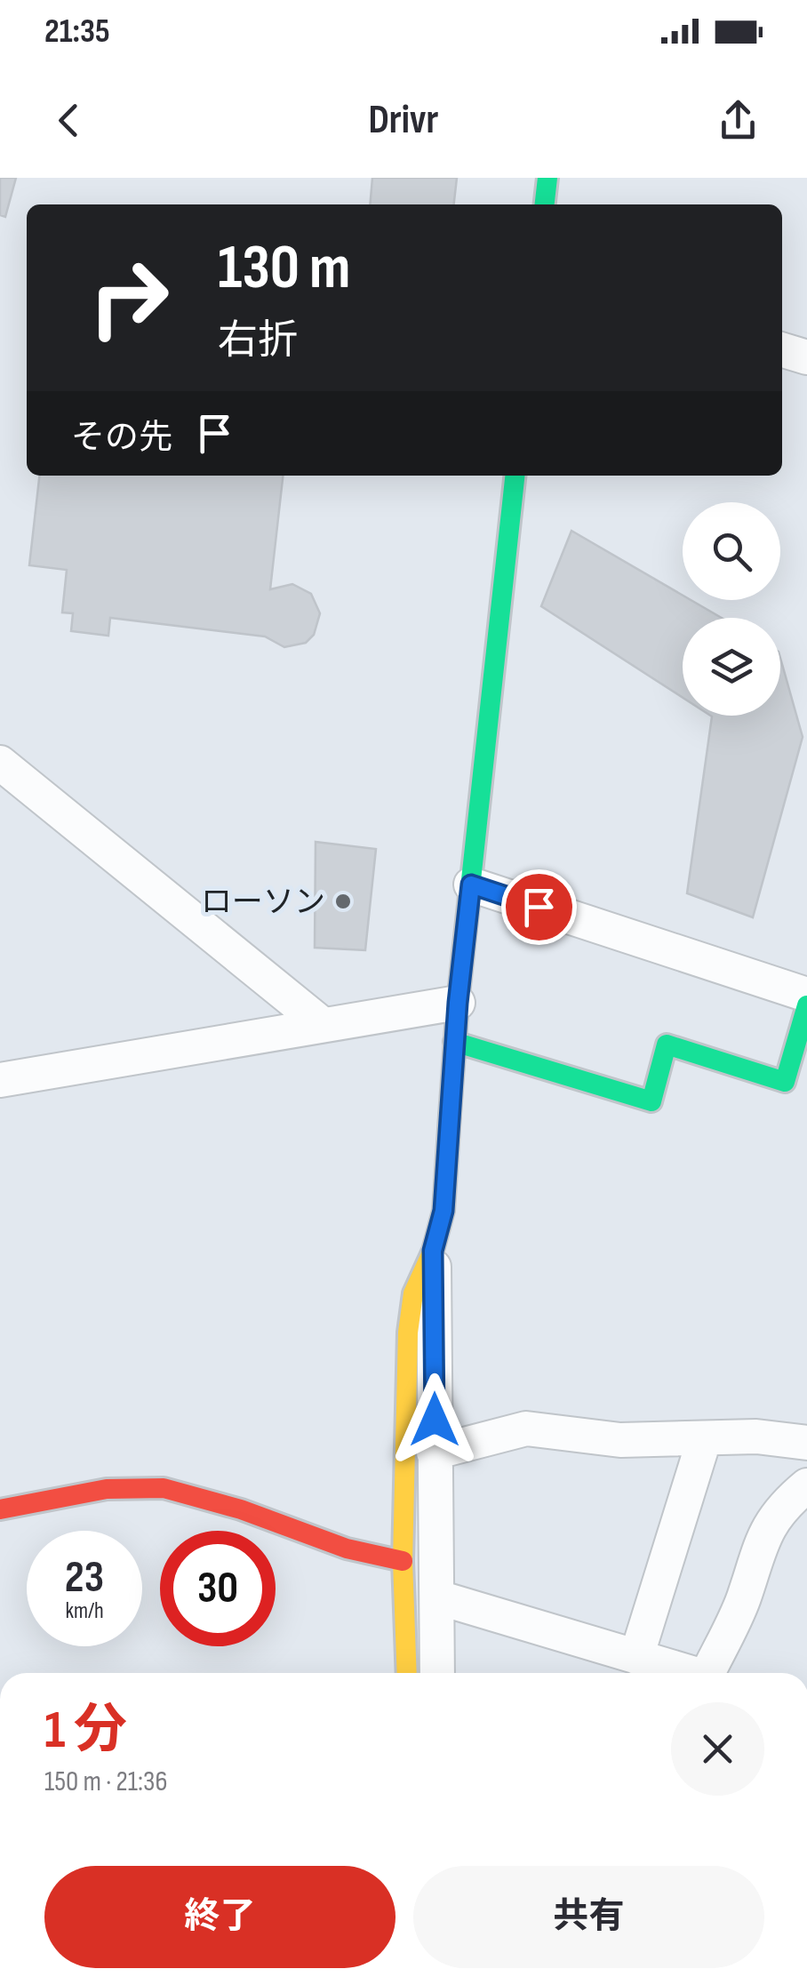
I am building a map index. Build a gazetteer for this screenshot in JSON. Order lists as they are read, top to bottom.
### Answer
{
  "places": ["ローソン"],
  "page": {
    "status": "21:35",
    "header": "Drivr",
    "turn": ["130 m", "右折"],
    "then": "その先",
    "speed": "23 km/h",
    "limit": "30",
    "heading": ["1 分", "150 m · 21:36"],
    "buttons": ["終了", "共有"]
  }
}
